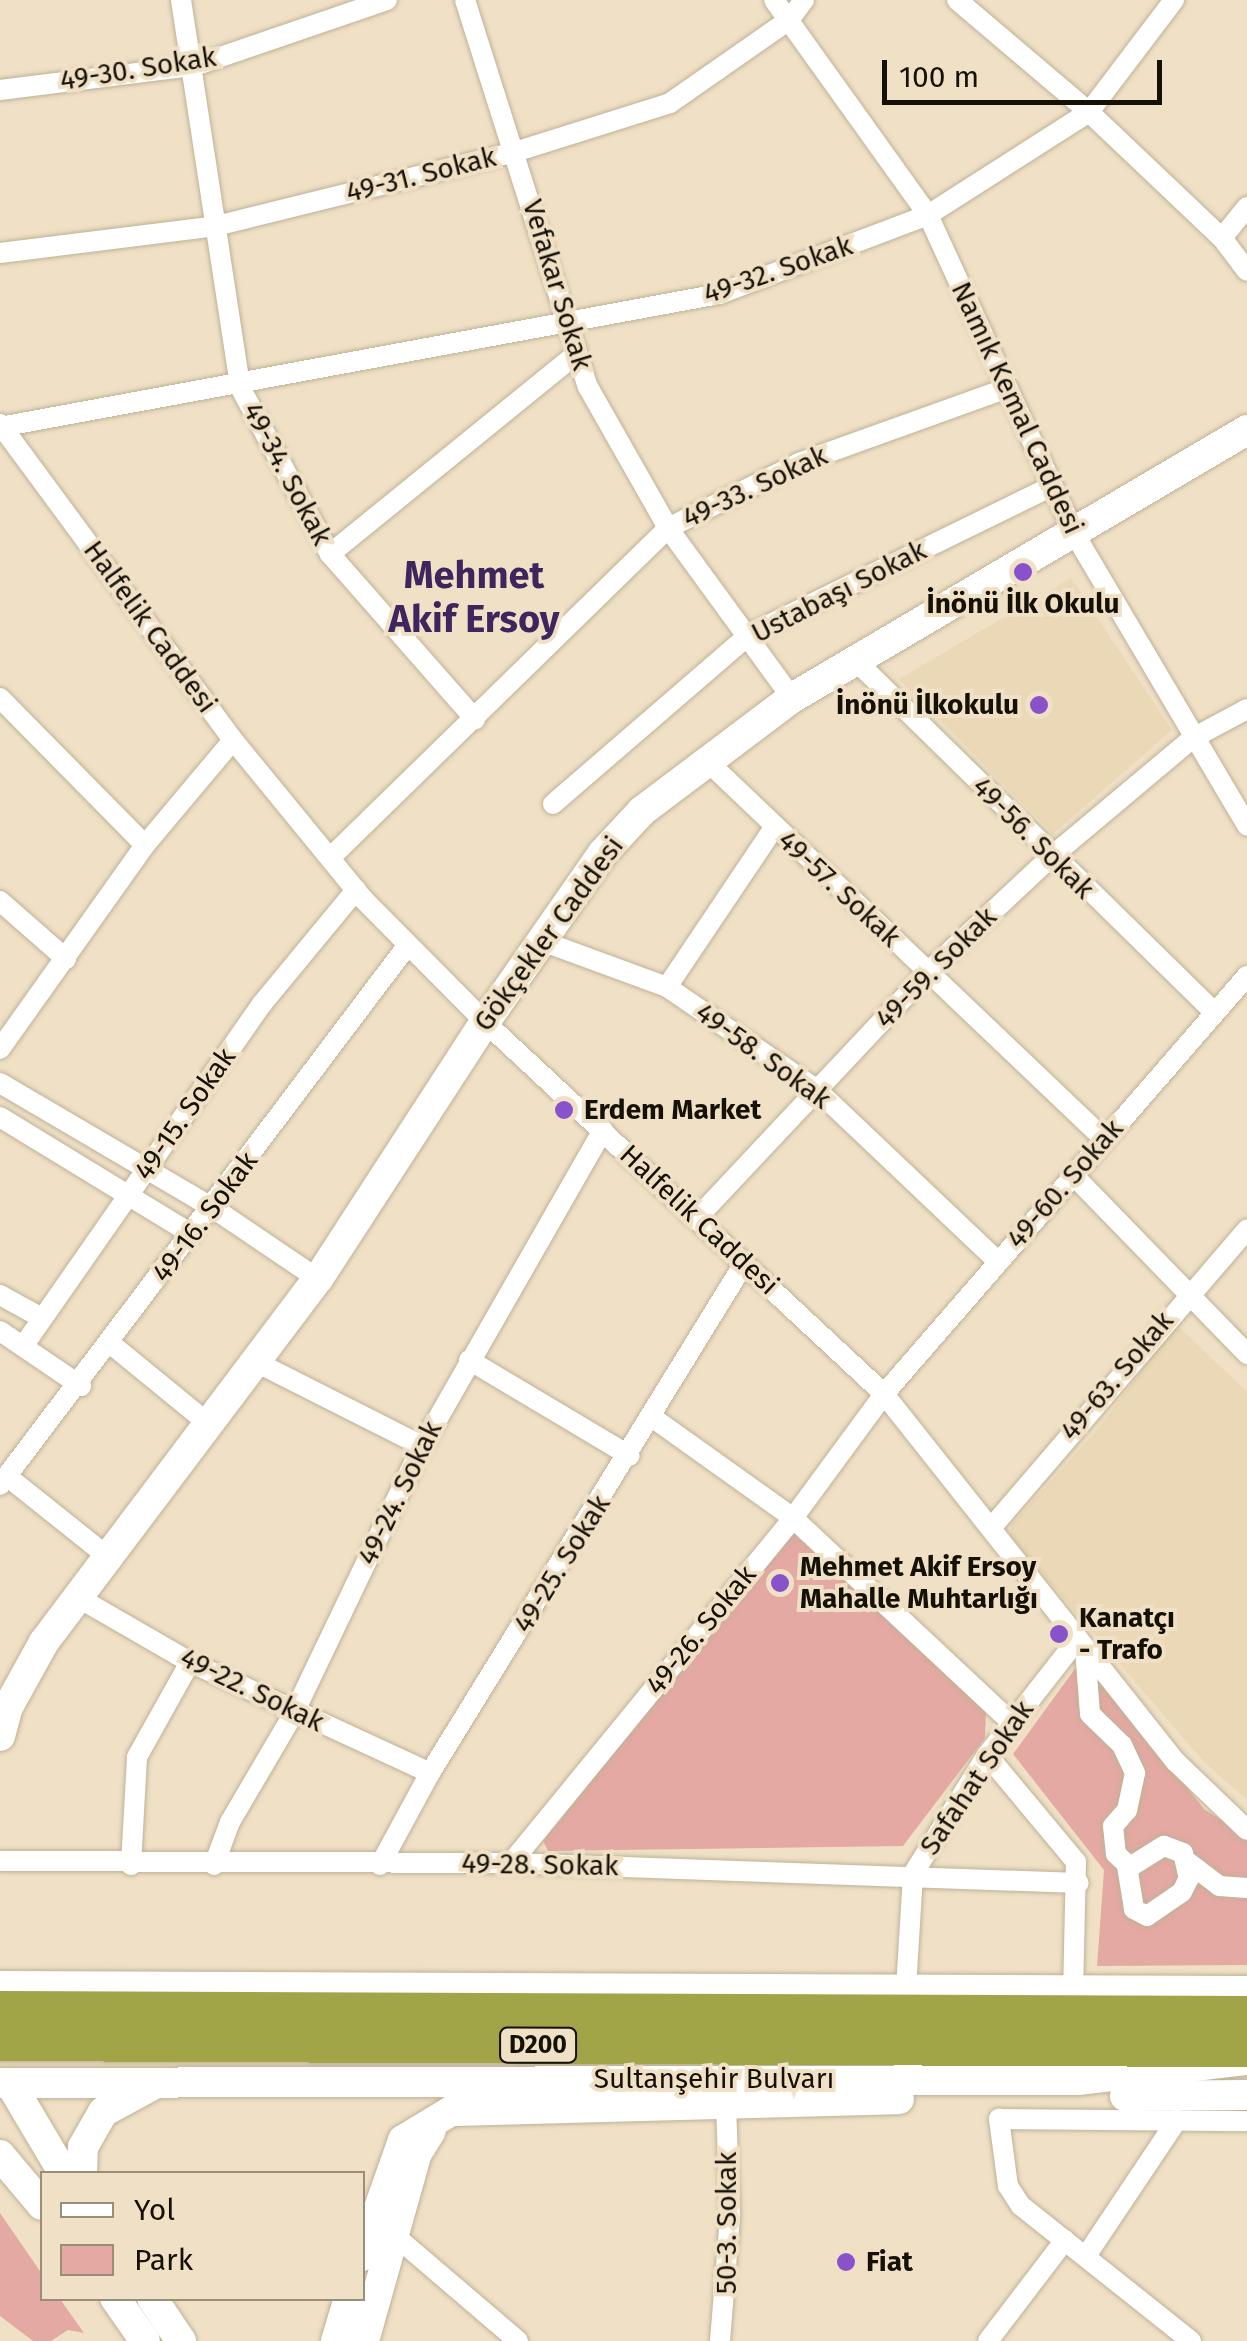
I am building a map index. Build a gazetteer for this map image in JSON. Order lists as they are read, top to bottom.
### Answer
{
  "streets": {
    "highway": ["D200", "Sultanşehir Bulvarı"],
    "main road": ["Gökçekler Caddesi"],
    "street": [
      "49-30. Sokak",
      "49-31. Sokak",
      "49-32. Sokak",
      "Vefakar Sokak",
      "Namık Kemal Caddesi",
      "49-34. Sokak",
      "49-33. Sokak",
      "Ustabaşı Sokak",
      "Halfelik Caddesi",
      "49-56. Sokak",
      "49-57. Sokak",
      "49-59. Sokak",
      "49-58. Sokak",
      "49-15. Sokak",
      "49-60. Sokak",
      "49-16. Sokak",
      "49-63. Sokak",
      "49-24. Sokak",
      "49-25. Sokak",
      "49-26. Sokak",
      "49-22. Sokak",
      "Safahat Sokak",
      "49-28. Sokak",
      "50-3. Sokak"
    ]
  },
  "crossings": [
    ["49-30. Sokak", "49-34. Sokak"],
    ["49-31. Sokak", "Vefakar Sokak"],
    ["49-31. Sokak", "Namık Kemal Caddesi"],
    ["49-31. Sokak", "49-34. Sokak"],
    ["49-32. Sokak", "Vefakar Sokak"],
    ["49-32. Sokak", "Namık Kemal Caddesi"],
    ["49-32. Sokak", "49-34. Sokak"],
    ["49-32. Sokak", "Halfelik Caddesi"],
    ["Vefakar Sokak", "49-33. Sokak"],
    ["Vefakar Sokak", "Ustabaşı Sokak"],
    ["Vefakar Sokak", "Gökçekler Caddesi"],
    ["Namık Kemal Caddesi", "49-33. Sokak"],
    ["Namık Kemal Caddesi", "Ustabaşı Sokak"],
    ["Namık Kemal Caddesi", "Gökçekler Caddesi"],
    ["Namık Kemal Caddesi", "49-59. Sokak"],
    ["49-34. Sokak", "49-33. Sokak"],
    ["49-33. Sokak", "Halfelik Caddesi"],
    ["Halfelik Caddesi", "Gökçekler Caddesi"],
    ["Halfelik Caddesi", "49-59. Sokak"],
    ["Halfelik Caddesi", "49-15. Sokak"],
    ["Halfelik Caddesi", "49-60. Sokak"],
    ["Halfelik Caddesi", "49-16. Sokak"],
    ["Halfelik Caddesi", "49-63. Sokak"],
    ["Halfelik Caddesi", "49-24. Sokak"],
    ["Halfelik Caddesi", "49-25. Sokak"],
    ["Halfelik Caddesi", "49-26. Sokak"],
    ["Halfelik Caddesi", "Safahat Sokak"],
    ["49-56. Sokak", "Gökçekler Caddesi"],
    ["49-56. Sokak", "49-59. Sokak"],
    ["49-56. Sokak", "49-60. Sokak"],
    ["49-57. Sokak", "Gökçekler Caddesi"],
    ["49-57. Sokak", "49-59. Sokak"],
    ["49-57. Sokak", "49-60. Sokak"],
    ["Gökçekler Caddesi", "49-58. Sokak"],
    ["Gökçekler Caddesi", "49-22. Sokak"],
    ["49-59. Sokak", "49-58. Sokak"],
    ["49-58. Sokak", "49-60. Sokak"],
    ["49-60. Sokak", "49-26. Sokak"],
    ["49-24. Sokak", "49-22. Sokak"],
    ["49-24. Sokak", "49-28. Sokak"],
    ["49-25. Sokak", "49-22. Sokak"],
    ["49-25. Sokak", "49-28. Sokak"],
    ["49-26. Sokak", "49-28. Sokak"],
    ["Safahat Sokak", "49-28. Sokak"],
    ["Sultanşehir Bulvarı", "50-3. Sokak"]
  ],
  "districts": ["Mehmet Akif Ersoy"],
  "places": [
    "İnönü İlk Okulu",
    "İnönü İlkokulu",
    "Erdem Market",
    "Mehmet Akif Ersoy Mahalle Muhtarlığı",
    "Kanatçı - Trafo",
    "Fiat"
  ],
  "legend": ["Yol", "Park"],
  "scale_bar": "100 m"
}
